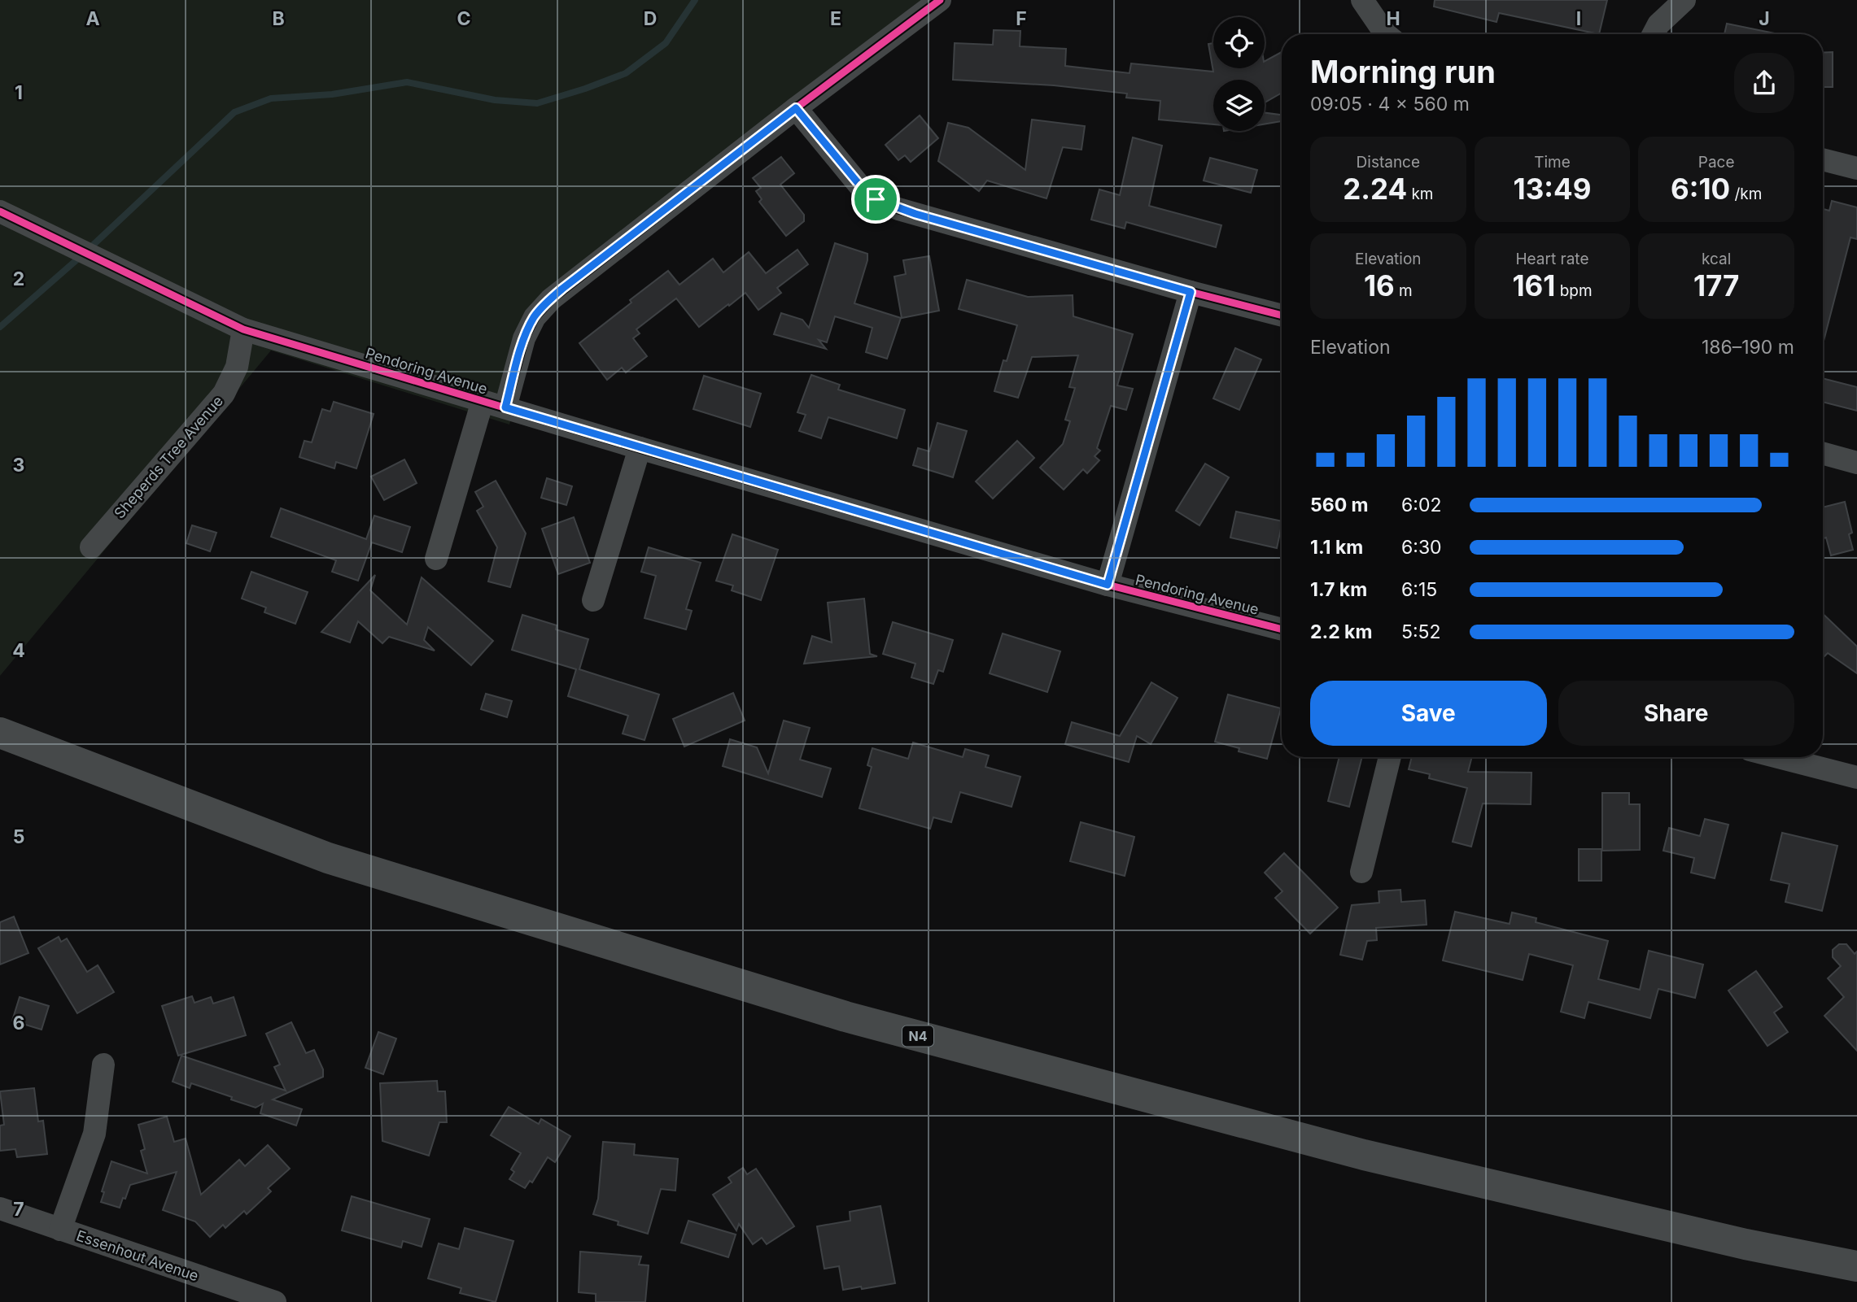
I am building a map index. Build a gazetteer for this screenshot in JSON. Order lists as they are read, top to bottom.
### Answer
{
  "streets": {
    "highway": ["N4"],
    "street": ["Pendoring Avenue", "Sheperds Tree Avenue", "Essenhout Avenue"]
  },
  "crossings": [
    ["Pendoring Avenue", "Sheperds Tree Avenue"]
  ],
  "page": {
    "heading": ["Morning run", "09:05 · 4 × 560 m"],
    "stats": [
      ["Distance", "2.24 km"],
      ["Time", "13:49"],
      ["Pace", "6:10 /km"],
      ["Elevation", "16 m"],
      ["Heart rate", "161 bpm"],
      ["kcal", "177"]
    ],
    "chart": ["Elevation", "186–190 m"],
    "list": [
      {
        "name": "560 m",
        "note": "6:02"
      },
      {
        "name": "1.1 km",
        "note": "6:30"
      },
      {
        "name": "1.7 km",
        "note": "6:15"
      },
      {
        "name": "2.2 km",
        "note": "5:52"
      }
    ],
    "buttons": ["Save", "Share"]
  },
  "grid": {
    "columns": [
      "A",
      "B",
      "C",
      "D",
      "E",
      "F",
      "H",
      "I",
      "J"
    ],
    "rows": [
      "1",
      "2",
      "3",
      "4",
      "5",
      "6",
      "7"
    ]
  }
}
